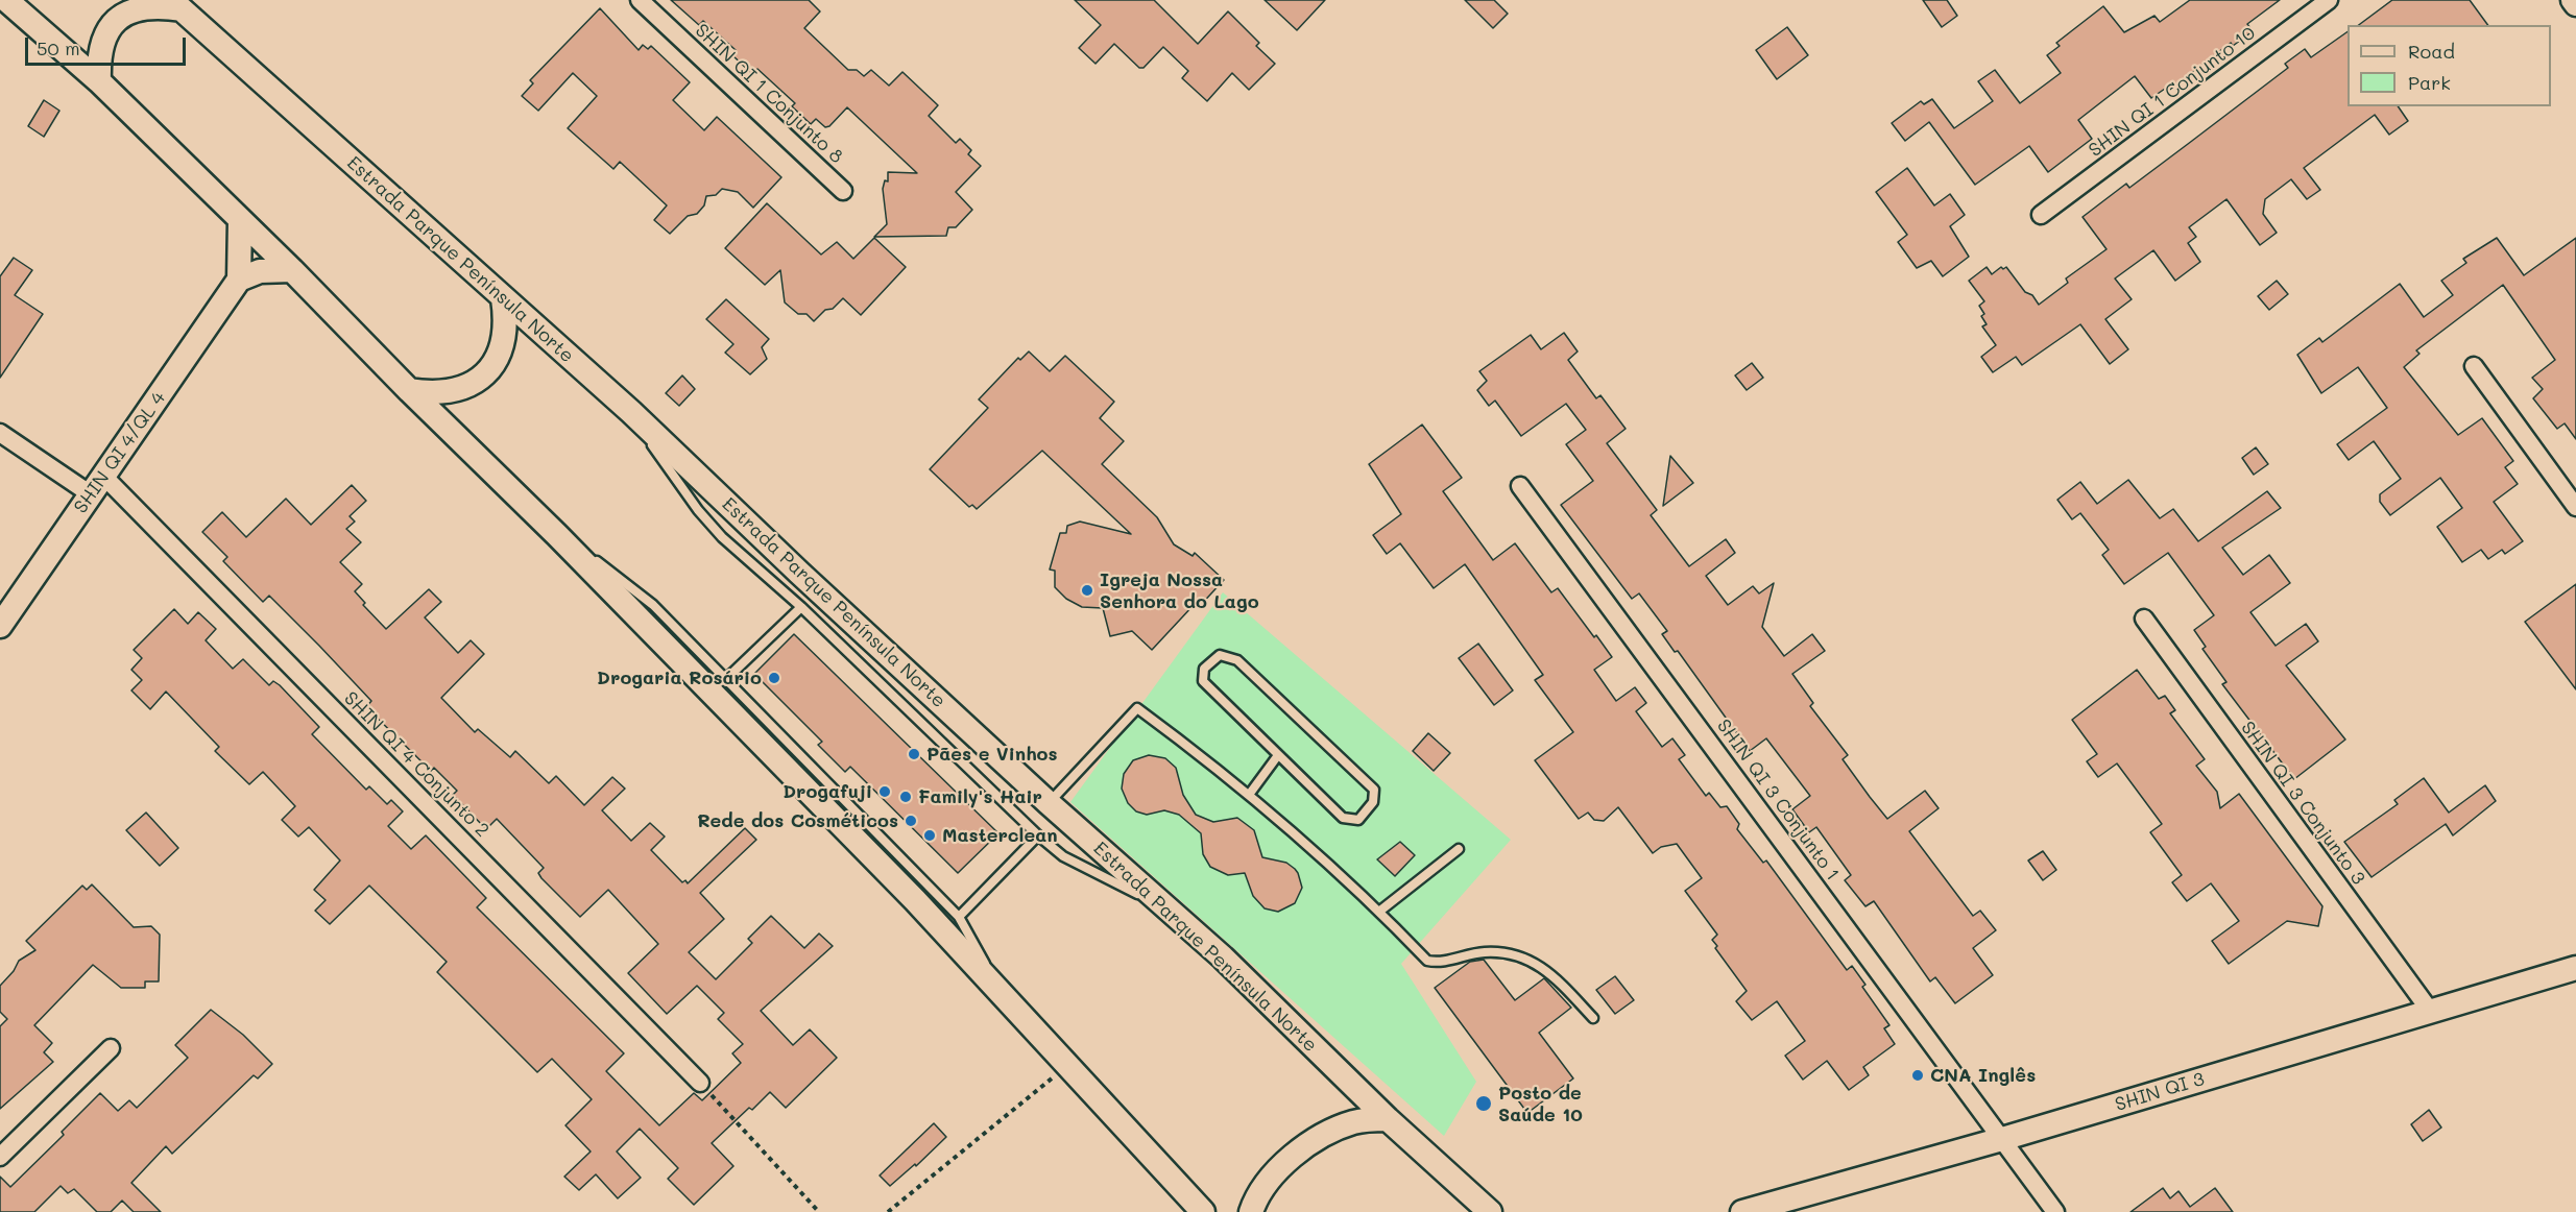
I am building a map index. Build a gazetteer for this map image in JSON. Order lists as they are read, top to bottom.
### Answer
{
  "streets": {
    "main road": ["Estrada Parque Península Norte", "SHIN QI 4/QL 4", "SHIN QI 3"],
    "street": [
      "SHIN QI 1 Conjunto 10",
      "SHIN QI 1 Conjunto 8",
      "SHIN QI 4 Conjunto 2",
      "SHIN QI 3 Conjunto 1",
      "SHIN QI 3 Conjunto 3"
    ]
  },
  "crossings": [
    ["SHIN QI 4/QL 4", "SHIN QI 4 Conjunto 2"],
    ["SHIN QI 3 Conjunto 1", "SHIN QI 3"],
    ["SHIN QI 3 Conjunto 3", "SHIN QI 3"]
  ],
  "places": [
    "Igreja Nossa Senhora do Lago",
    "Drogaria Rosário",
    "Pães e Vinhos",
    "Drogafuji",
    "Family's Hair",
    "Rede dos Cosméticos",
    "Masterclean",
    "CNA Inglês",
    "Posto de Saúde 10"
  ],
  "legend": ["Road", "Park"],
  "scale_bar": "50 m"
}
